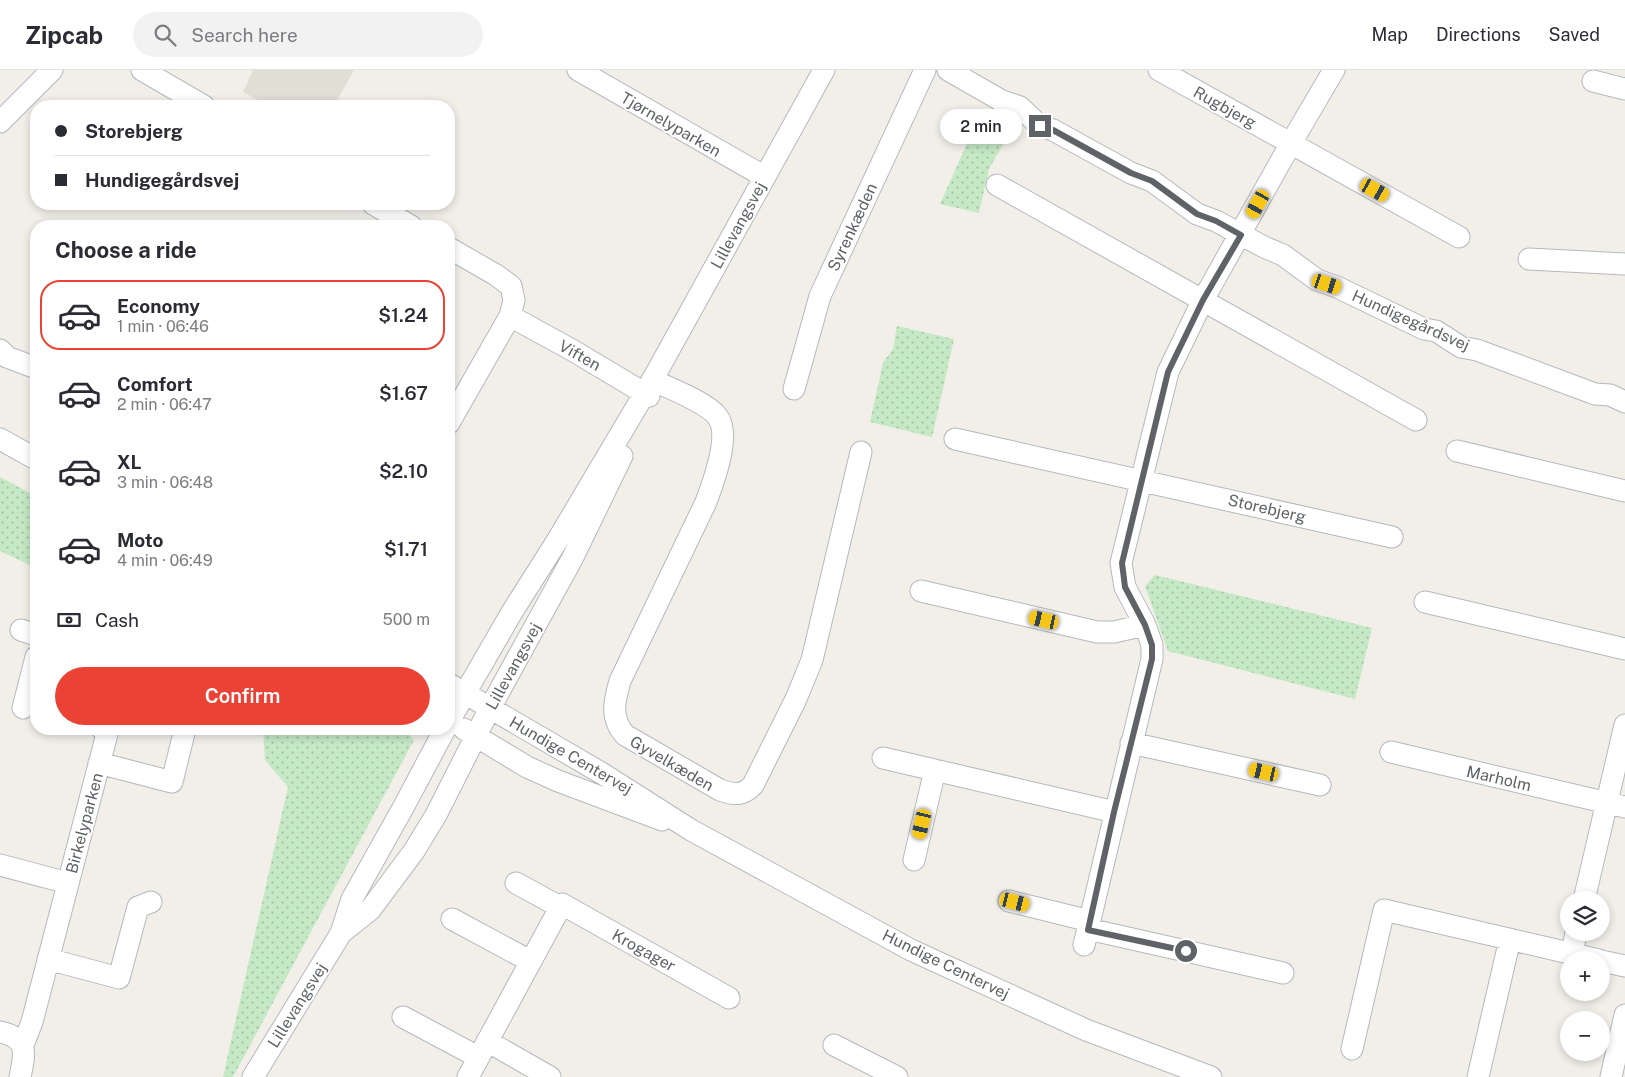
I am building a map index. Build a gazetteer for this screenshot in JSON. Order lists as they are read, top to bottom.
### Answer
{
  "streets": {
    "street": [
      "Rugbjerg",
      "Tjørnelyparken",
      "Lillevangsvej",
      "Syrenkæden",
      "Hundigegårdsvej",
      "Viften",
      "Storebjerg",
      "Hundige Centervej",
      "Gyvelkæden",
      "Marholm",
      "Birkelyparken",
      "Krogager"
    ]
  },
  "crossings": [
    ["Tjørnelyparken", "Lillevangsvej"],
    ["Lillevangsvej", "Viften"],
    ["Lillevangsvej", "Hundige Centervej"],
    ["Lillevangsvej", "Gyvelkæden"],
    ["Viften", "Gyvelkæden"]
  ],
  "page": {
    "header": "Zipcab",
    "search": "Search here",
    "nav": ["Map", "Directions", "Saved"],
    "banner": ["Storebjerg", "Hundigegårdsvej"],
    "bubble": "2 min",
    "heading": "Choose a ride",
    "list": [
      {
        "name": "Economy",
        "note": "1 min · 06:46",
        "value": "$1.24"
      },
      {
        "name": "Comfort",
        "note": "2 min · 06:47",
        "value": "$1.67"
      },
      {
        "name": "XL",
        "note": "3 min · 06:48",
        "value": "$2.10"
      },
      {
        "name": "Moto",
        "note": "4 min · 06:49",
        "value": "$1.71"
      }
    ],
    "pay": ["Cash", "500 m"],
    "buttons": "Confirm",
    "map_buttons": ["+", "−"]
  }
}
